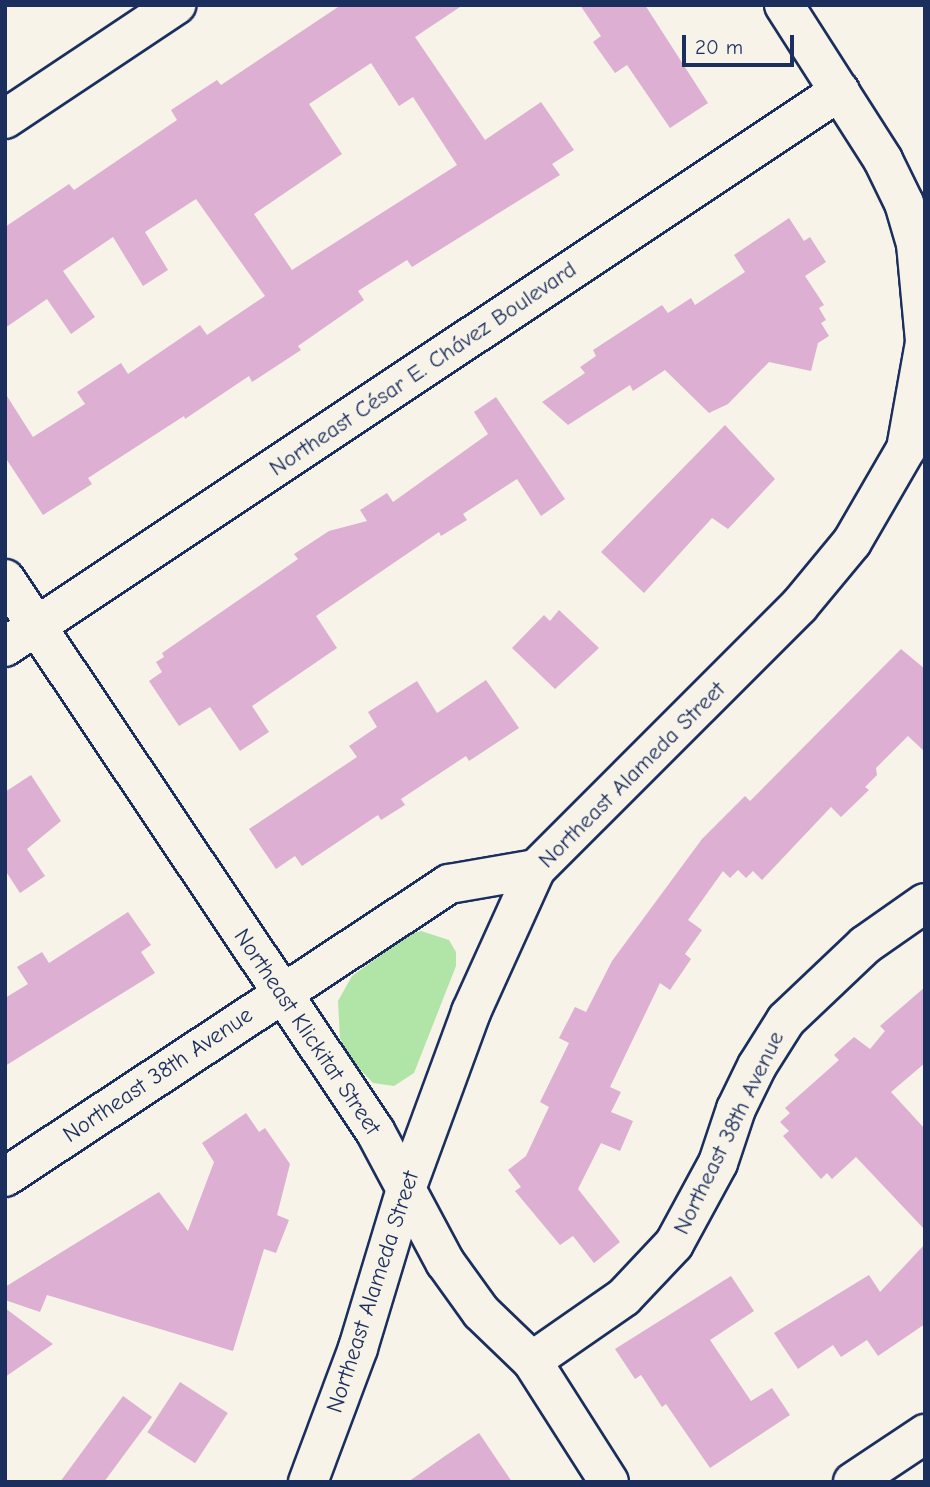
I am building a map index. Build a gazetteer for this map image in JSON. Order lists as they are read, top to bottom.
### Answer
{
  "streets": {
    "street": [
      "Northeast César E. Chávez Boulevard",
      "Northeast Alameda Street",
      "Northeast Klickitat Street",
      "Northeast 38th Avenue"
    ]
  },
  "crossings": [
    ["Northeast César E. Chávez Boulevard", "Northeast Alameda Street"],
    ["Northeast César E. Chávez Boulevard", "Northeast Klickitat Street"],
    ["Northeast Alameda Street", "Northeast Klickitat Street"],
    ["Northeast Alameda Street", "Northeast 38th Avenue"],
    ["Northeast Klickitat Street", "Northeast 38th Avenue"]
  ],
  "scale_bar": "20 m"
}
